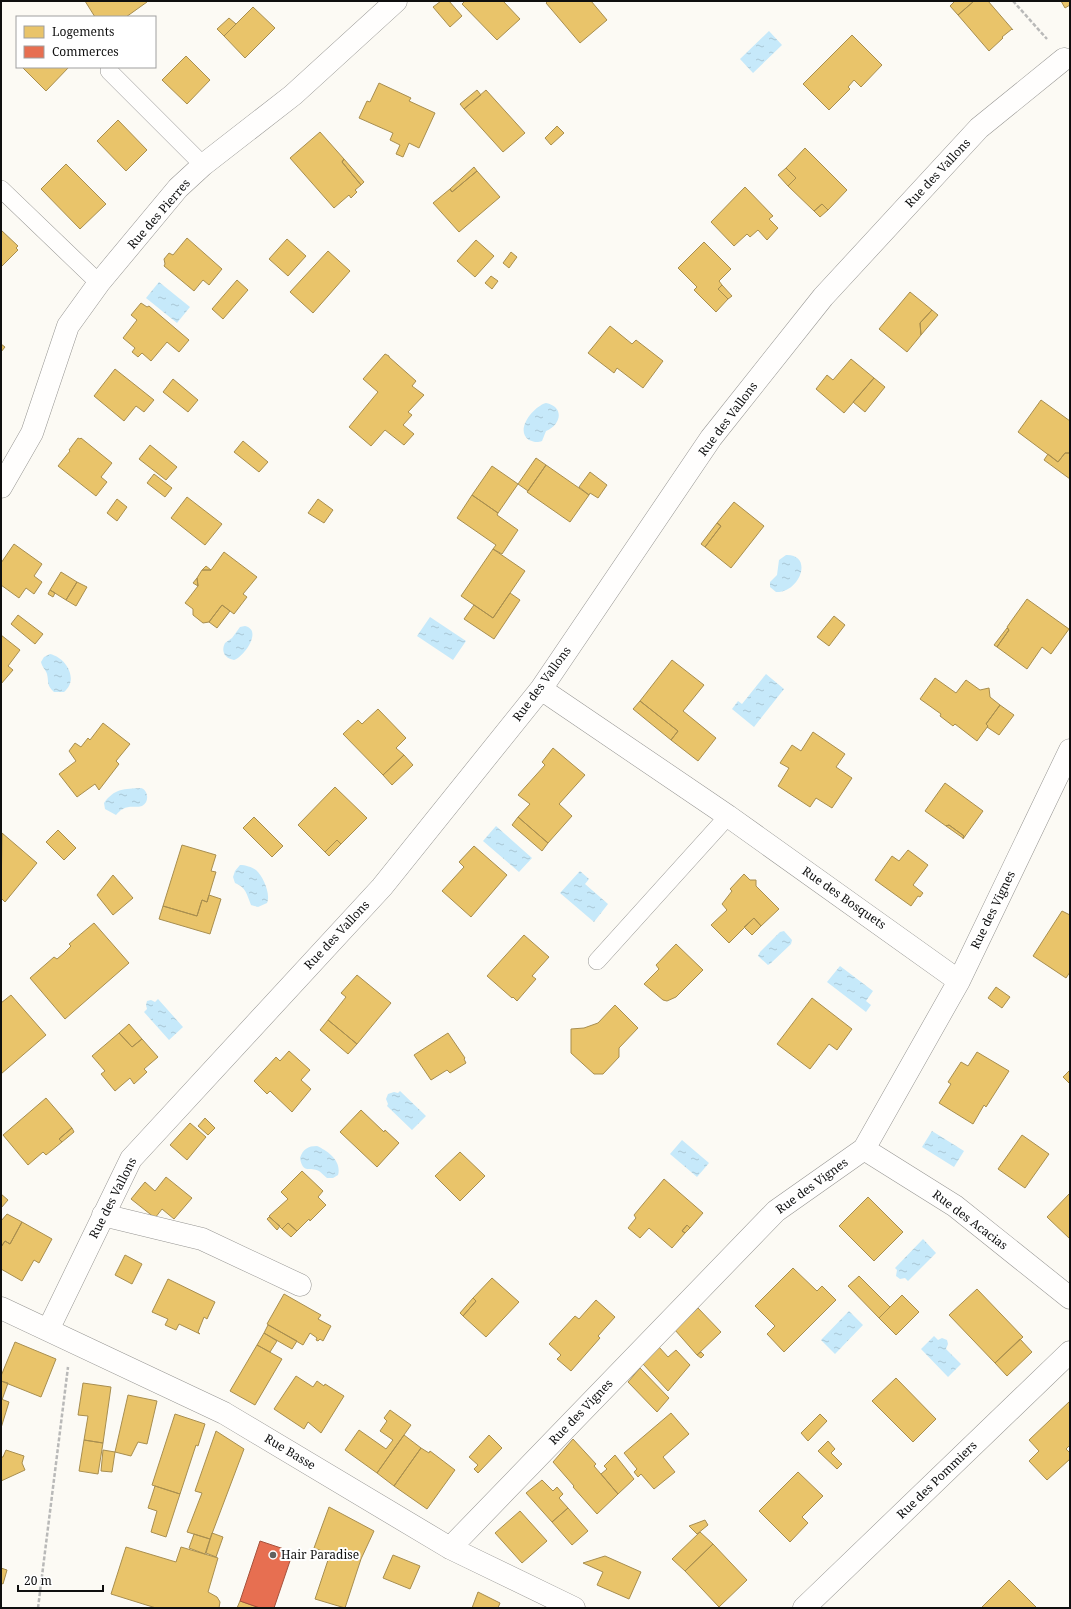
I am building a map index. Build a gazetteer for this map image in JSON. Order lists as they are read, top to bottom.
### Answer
{
  "streets": {
    "street": [
      "Rue des Vallons",
      "Rue des Pierres",
      "Rue des Bosquets",
      "Rue des Vignes",
      "Rue des Acacias",
      "Rue Basse",
      "Rue des Pommiers"
    ]
  },
  "crossings": [
    ["Rue des Vallons", "Rue des Bosquets"],
    ["Rue des Vallons", "Rue Basse"],
    ["Rue des Bosquets", "Rue des Vignes"],
    ["Rue des Vignes", "Rue des Acacias"],
    ["Rue des Vignes", "Rue Basse"]
  ],
  "places": ["Hair Paradise"],
  "legend": ["Logements", "Commerces"],
  "scale_bar": "20 m"
}
